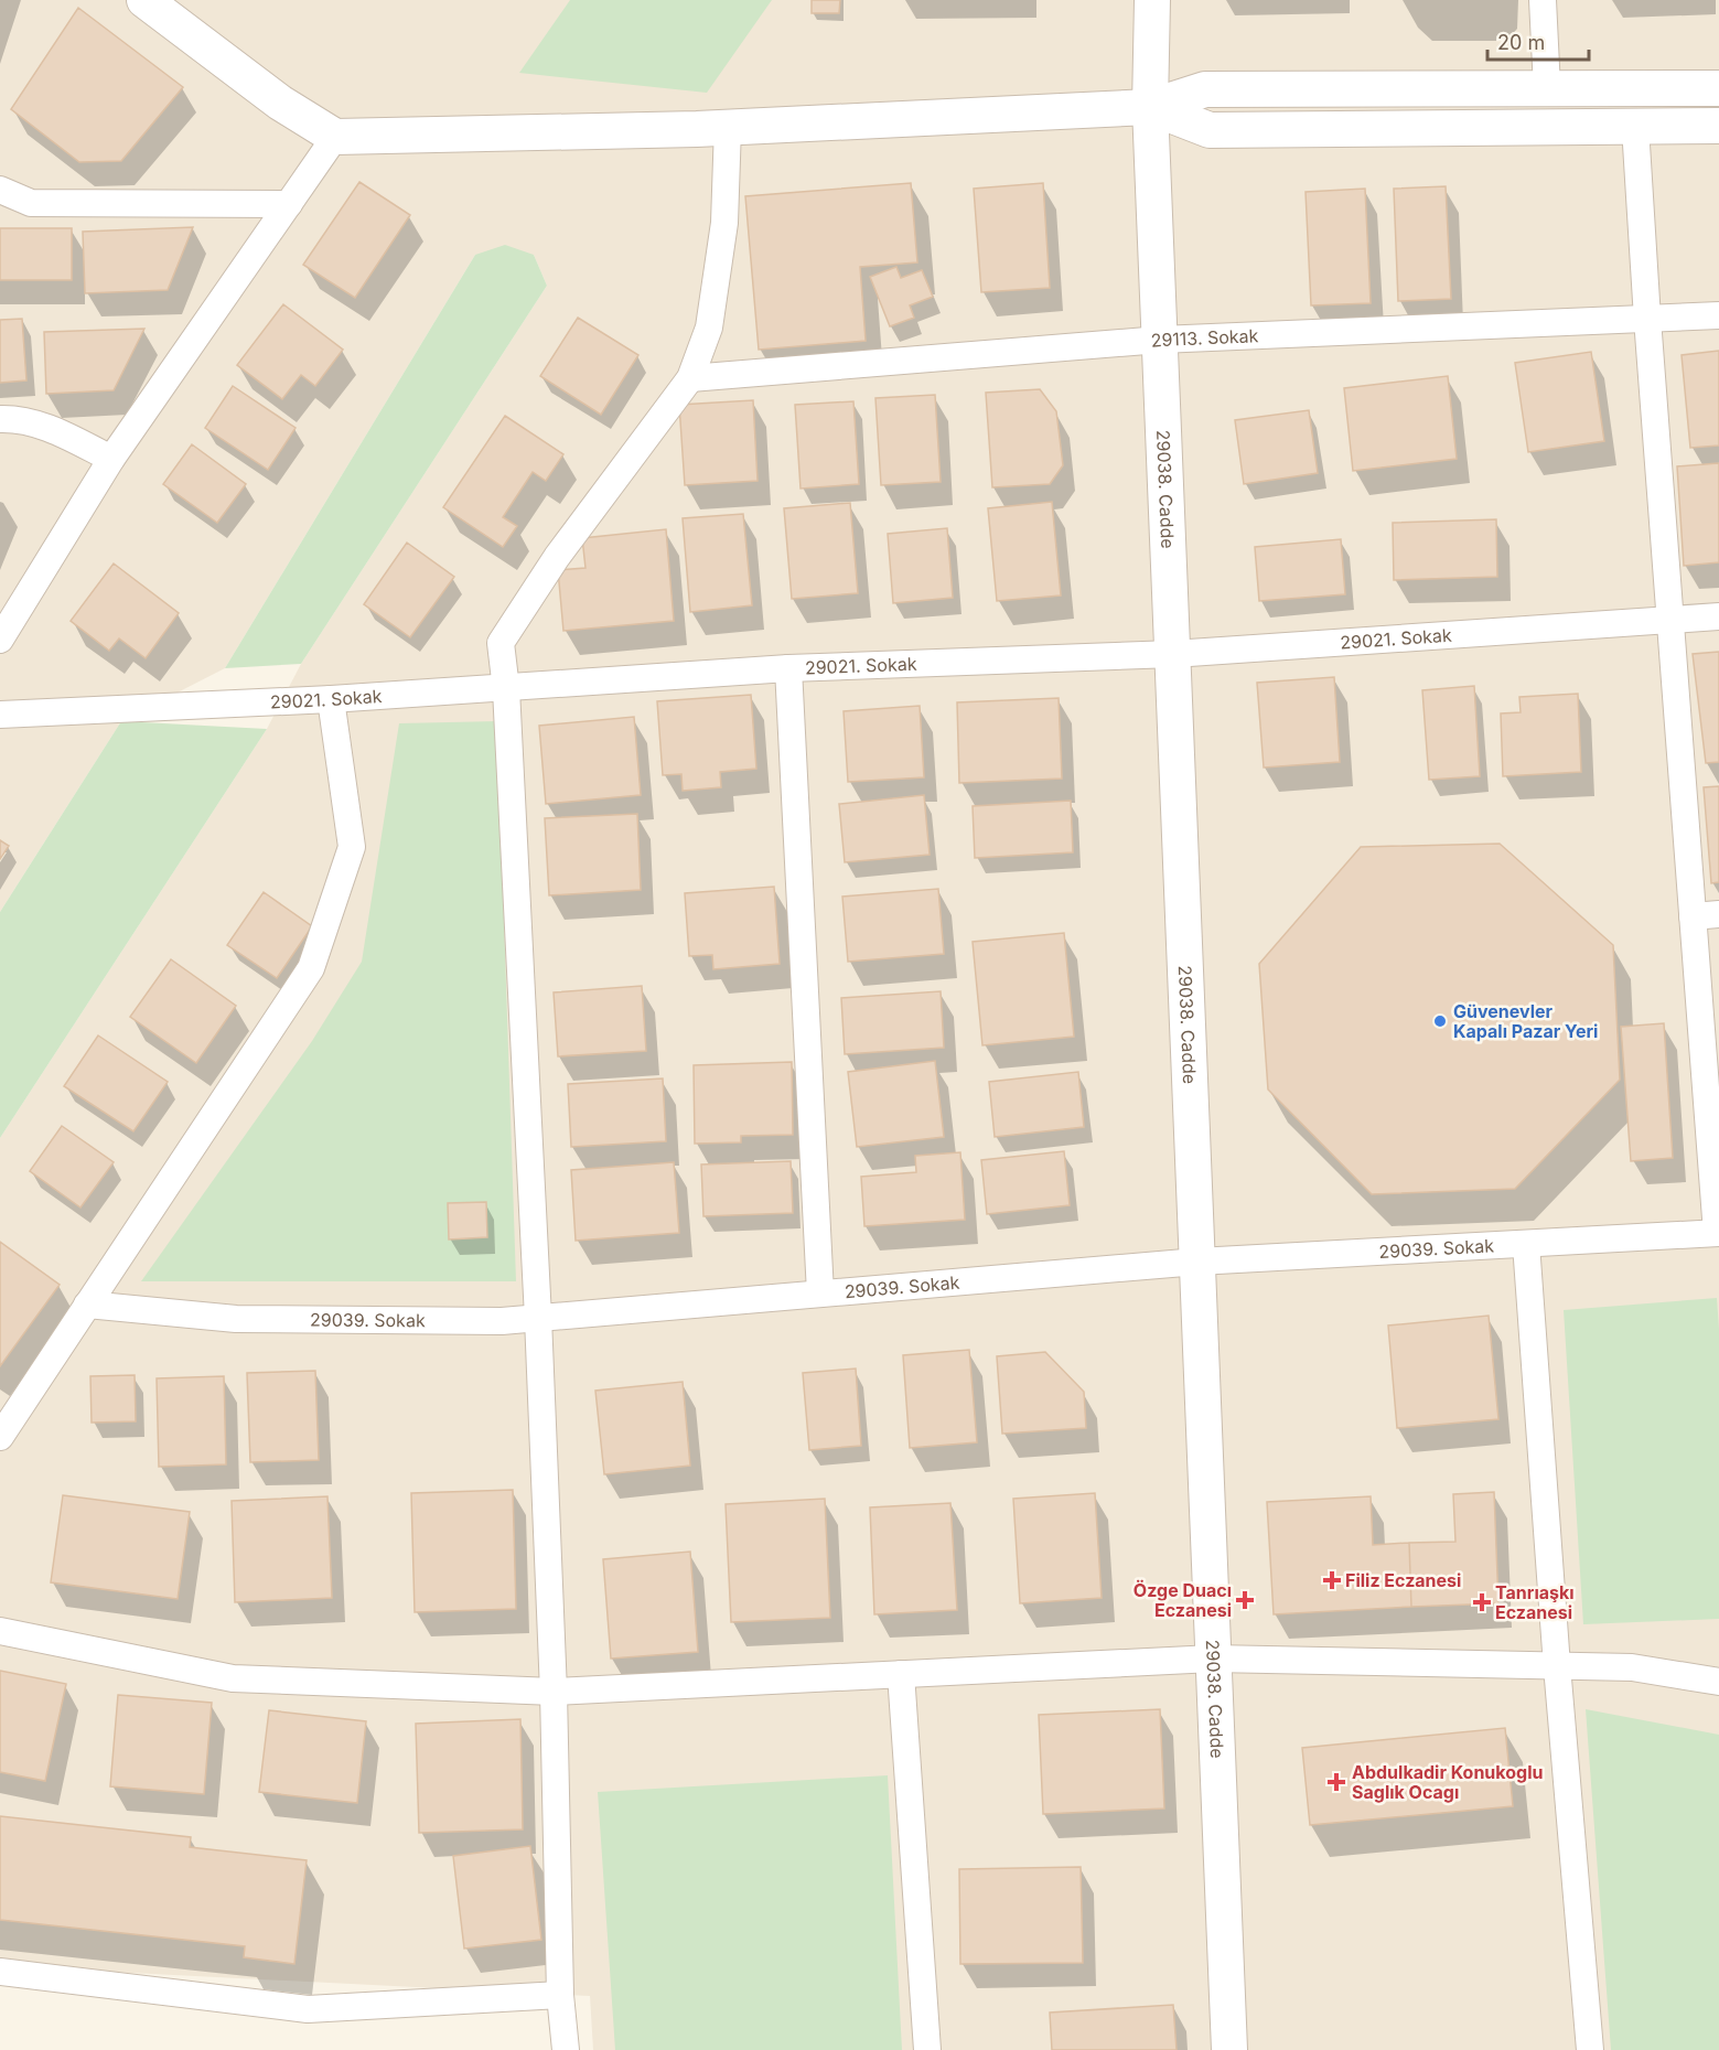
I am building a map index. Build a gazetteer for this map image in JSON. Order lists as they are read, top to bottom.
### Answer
{
  "streets": {
    "street": [
      "29113. Sokak",
      "29038. Cadde",
      "29021. Sokak",
      "29039. Sokak"
    ]
  },
  "crossings": [
    ["29113. Sokak", "29038. Cadde"],
    ["29038. Cadde", "29021. Sokak"],
    ["29038. Cadde", "29039. Sokak"]
  ],
  "places": {
    "other": ["Güvenevler Kapalı Pazar Yeri"],
    "health": [
      "Filiz Eczanesi",
      "Özge Duacı Eczanesi",
      "Tanrıaşkı Eczanesi",
      "Abdulkadir Konukoglu Saglık Ocagı"
    ]
  },
  "scale_bar": "20 m"
}
